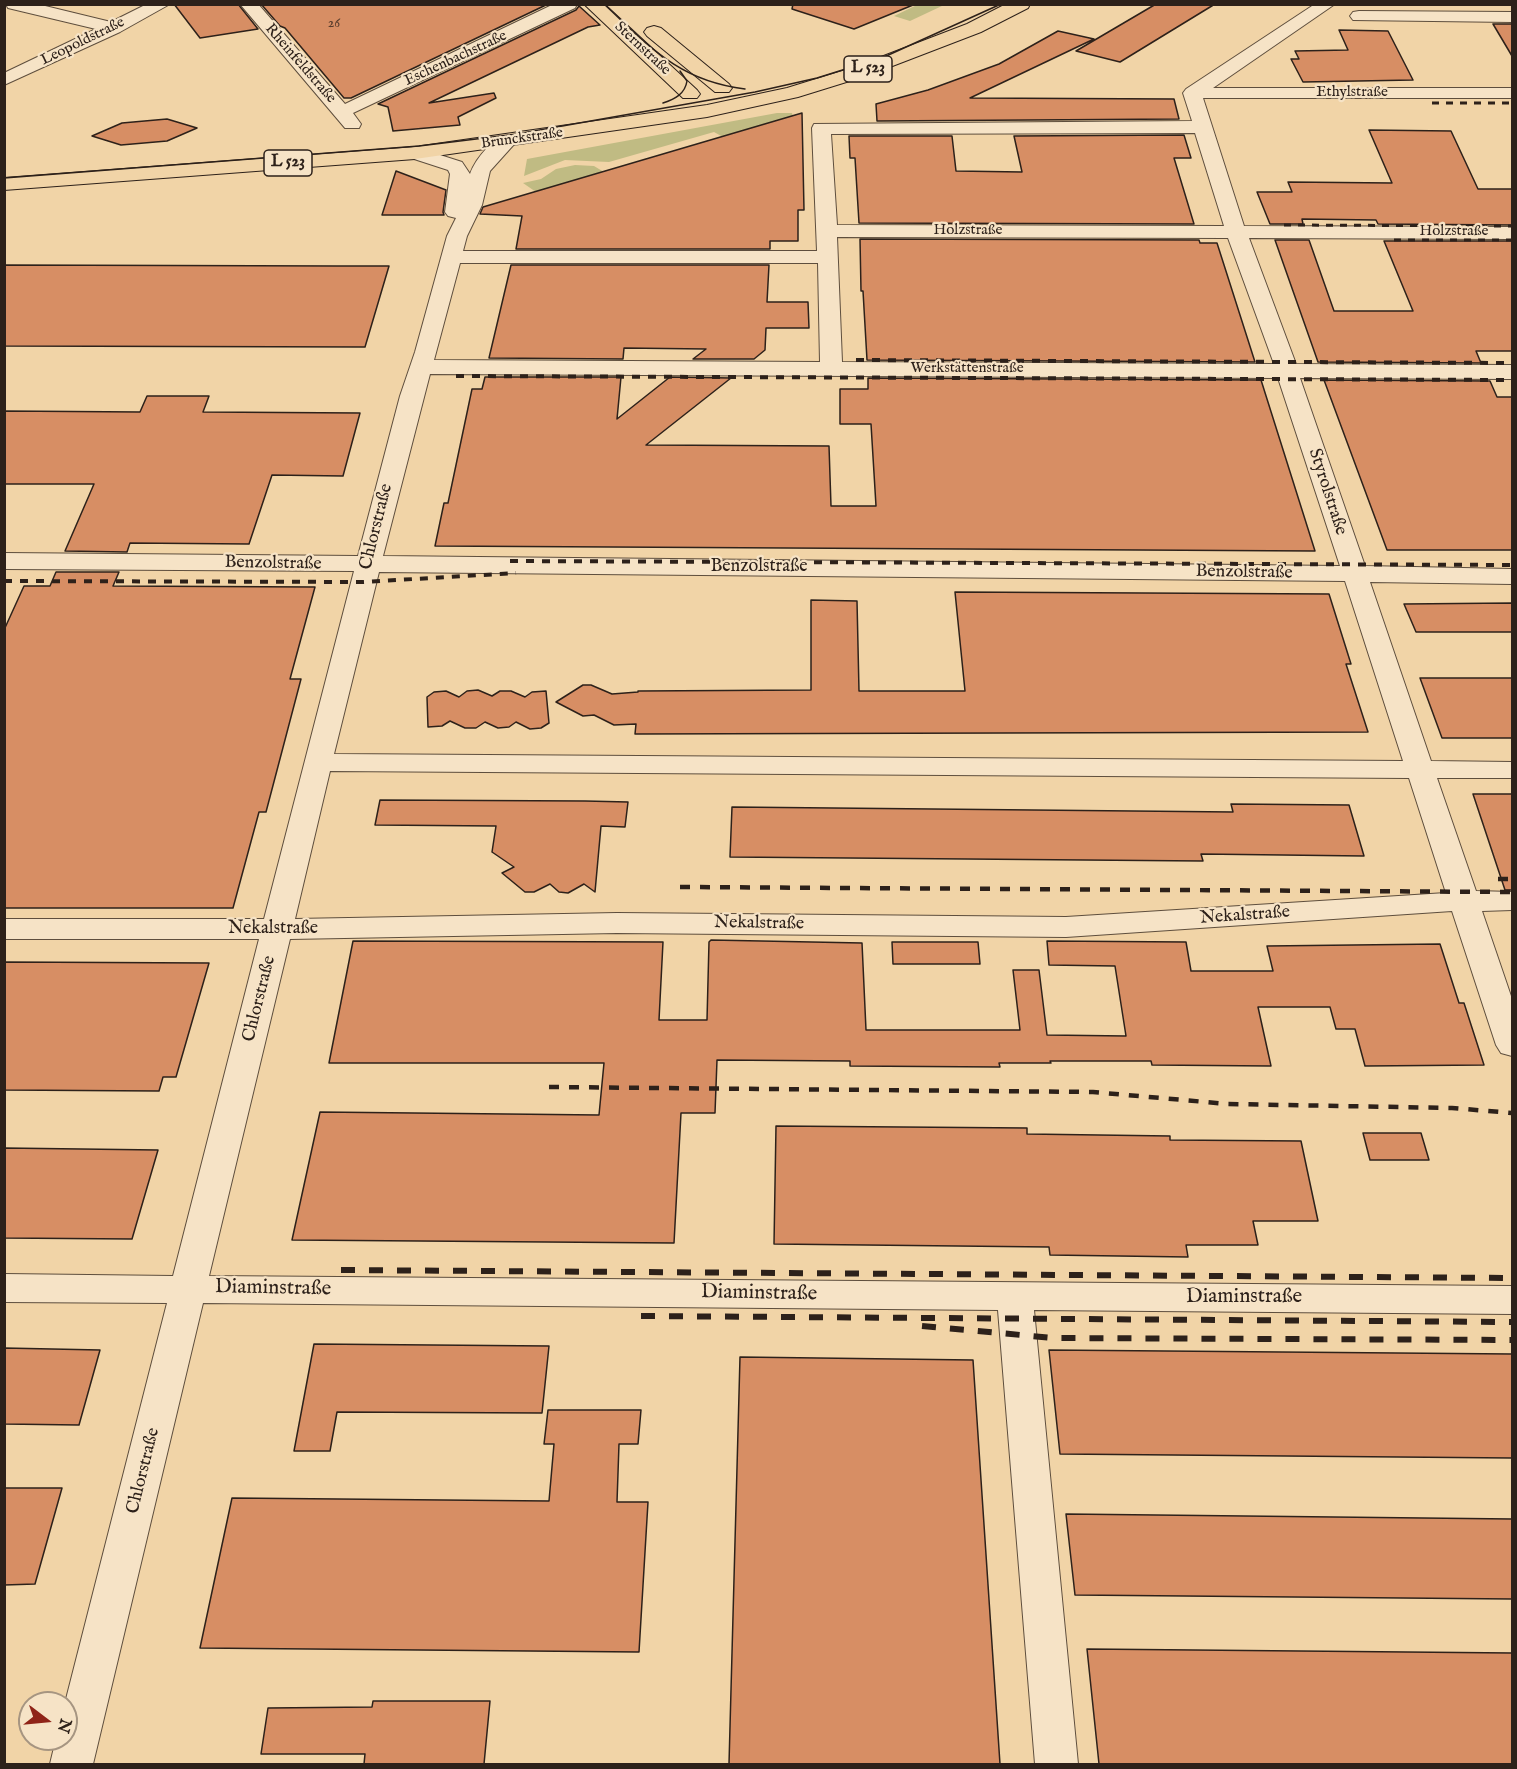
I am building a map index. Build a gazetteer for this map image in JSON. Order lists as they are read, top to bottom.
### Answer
{
  "streets": {
    "main road": ["Sternstraße", "L 523", "Brunckstraße"],
    "street": [
      "Leopoldstraße",
      "Eschenbachstraße",
      "Rheinfeldstraße",
      "Ethylstraße",
      "Holzstraße",
      "Werkstättenstraße",
      "Styrolstraße",
      "Chlorstraße",
      "Benzolstraße",
      "Nekalstraße",
      "Diaminstraße"
    ]
  },
  "crossings": [
    ["Sternstraße", "Brunckstraße"],
    ["Eschenbachstraße", "Rheinfeldstraße"],
    ["Ethylstraße", "Styrolstraße"],
    ["Holzstraße", "Styrolstraße"],
    ["Werkstättenstraße", "Styrolstraße"],
    ["Werkstättenstraße", "Chlorstraße"],
    ["Styrolstraße", "Benzolstraße"],
    ["Styrolstraße", "Nekalstraße"],
    ["Chlorstraße", "Benzolstraße"],
    ["Chlorstraße", "Nekalstraße"],
    ["Chlorstraße", "Diaminstraße"]
  ],
  "house_numbers": ["26"],
  "north": "right"
}
